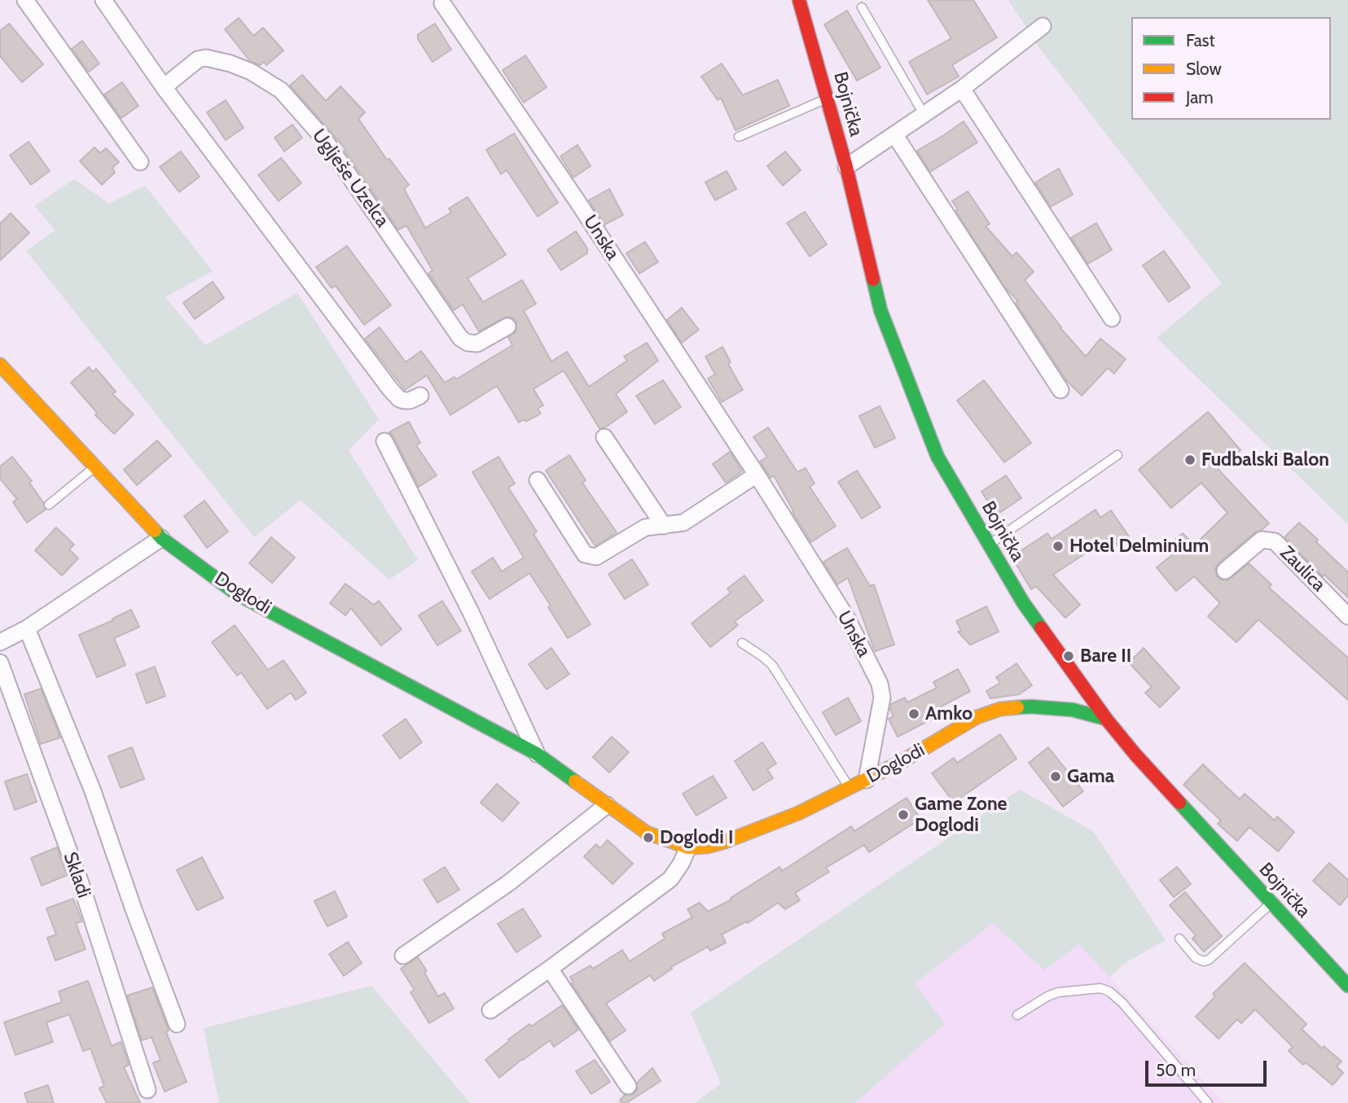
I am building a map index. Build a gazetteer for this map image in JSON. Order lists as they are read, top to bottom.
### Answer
{
  "streets": {
    "street": [
      "Bojnička",
      "Uglješe Uzelca",
      "Unska",
      "Zaulica",
      "Doglodi",
      "Skladi"
    ]
  },
  "crossings": [
    ["Bojnička", "Doglodi"],
    ["Unska", "Doglodi"]
  ],
  "places": [
    "Fudbalski Balon",
    "Hotel Delminium",
    "Bare II",
    "Amko",
    "Gama",
    "Game Zone Doglodi",
    "Doglodi I"
  ],
  "legend": ["Fast", "Slow", "Jam"],
  "scale_bar": "50 m"
}
